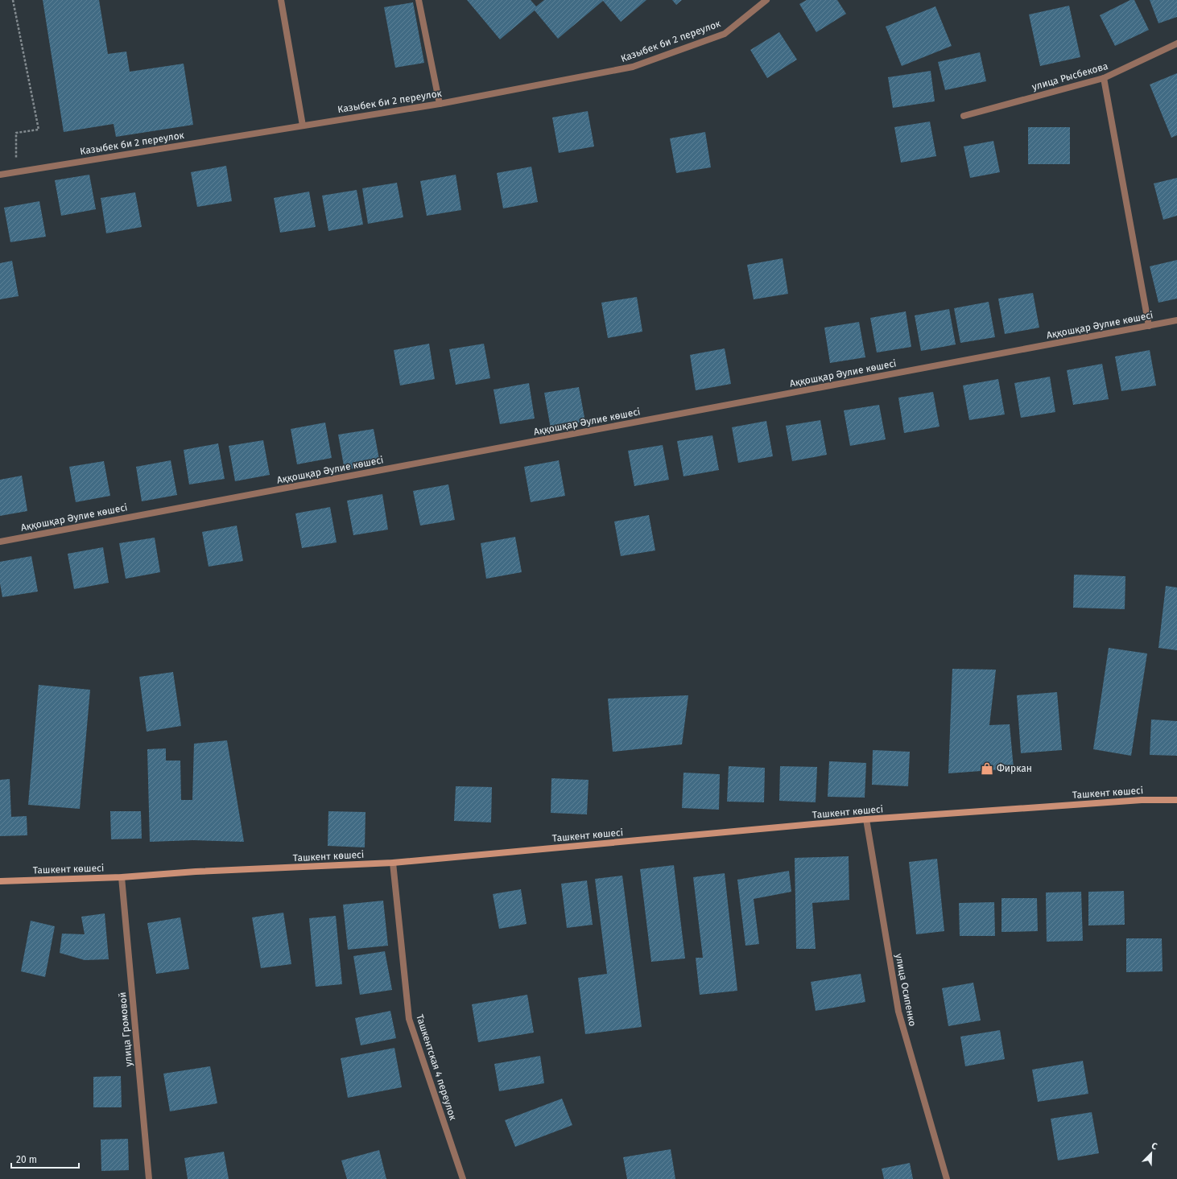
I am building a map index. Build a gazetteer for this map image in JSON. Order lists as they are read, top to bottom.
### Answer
{
  "streets": {
    "main road": ["Ташкент көшесі"],
    "street": [
      "Казыбек би 2 переулок",
      "улица Рысбекова",
      "Аққошқар Әулие көшесі",
      "улица Осипенко",
      "улица Громовой",
      "Ташкентская 4 переулок"
    ]
  },
  "crossings": [
    ["Ташкент көшесі", "улица Осипенко"],
    ["Ташкент көшесі", "улица Громовой"],
    ["Ташкент көшесі", "Ташкентская 4 переулок"]
  ],
  "places": {
    "shop": ["Фиркан"]
  },
  "scale_bar": "20 m",
  "north": "top right"
}
